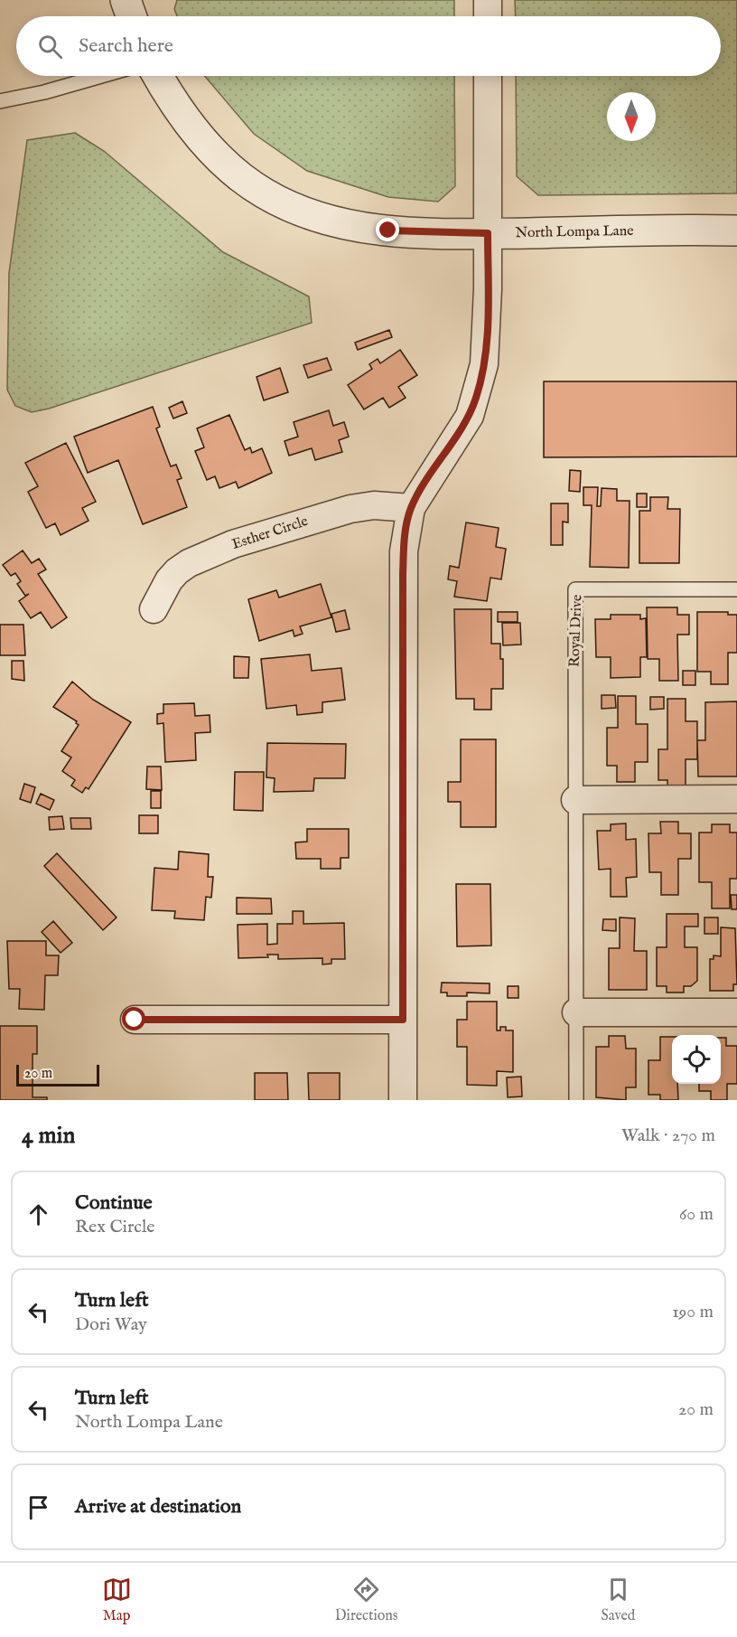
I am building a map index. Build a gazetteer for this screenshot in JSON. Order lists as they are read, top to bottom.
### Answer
{
  "streets": {
    "street": ["North Lompa Lane", "Esther Circle"],
    "lane": ["Royal Drive"]
  },
  "scale_bar": "20 m",
  "north": "bottom",
  "page": {
    "search": "Search here",
    "scale": "20 m",
    "heading": ["4 min", "Walk · 270 m"],
    "list": [
      ["Continue", "Rex Circle", "60 m"],
      ["Turn left", "Dori Way", "190 m"],
      ["Turn left", "North Lompa Lane", "20 m"],
      "Arrive at destination"
    ],
    "nav": ["Map", "Directions", "Saved"]
  }
}
